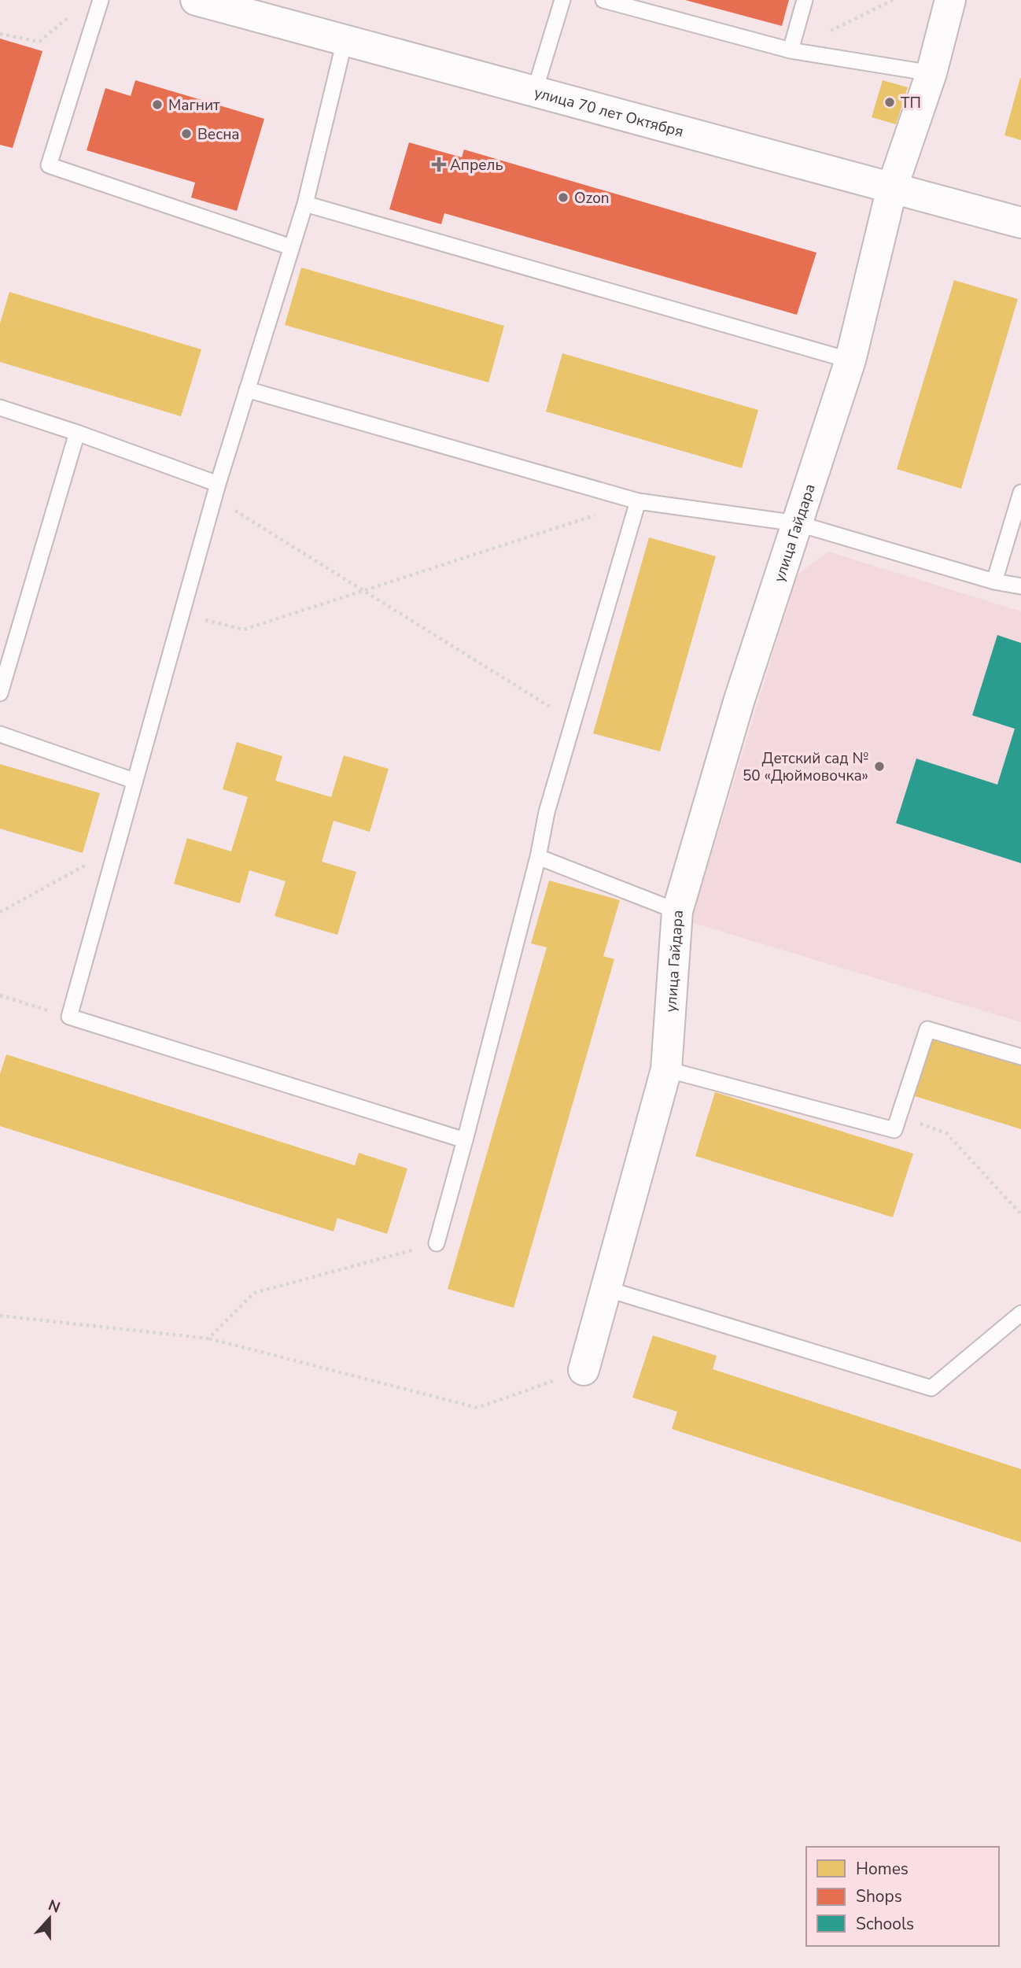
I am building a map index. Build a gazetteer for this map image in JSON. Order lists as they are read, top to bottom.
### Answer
{
  "streets": {
    "street": ["улица 70 лет Октября", "улица Гайдара"]
  },
  "crossings": [
    ["улица 70 лет Октября", "улица Гайдара"]
  ],
  "places": {
    "other": [
      "ТП",
      "Магнит",
      "Весна",
      "Ozon",
      "Детский сад № 50 «Дюймовочка»"
    ],
    "health": ["Апрель"]
  },
  "legend": ["Homes", "Shops", "Schools"],
  "north": "top"
}
